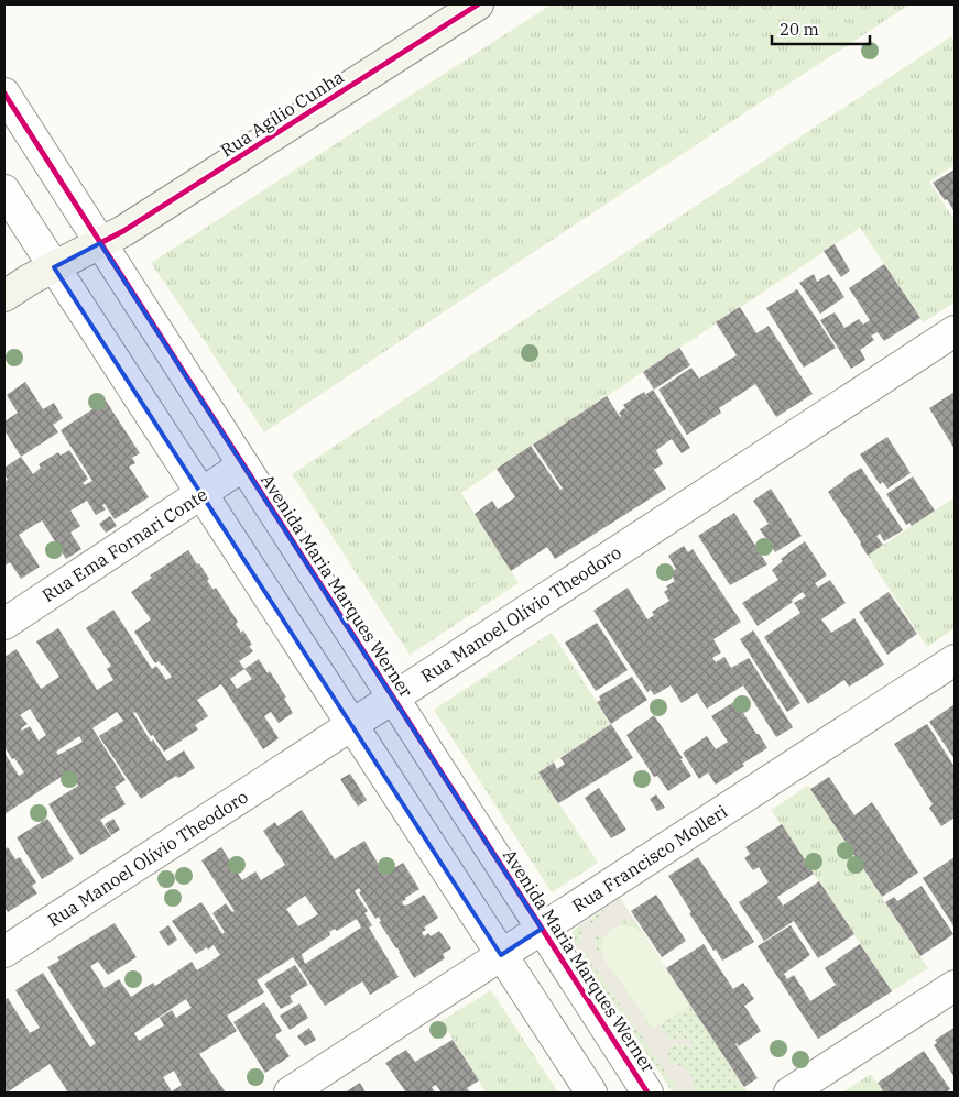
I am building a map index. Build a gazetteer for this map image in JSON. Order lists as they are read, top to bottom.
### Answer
{
  "streets": {
    "main road": ["Rua Agílio Cunha"],
    "street": [
      "Rua Ema Fornari Conte",
      "Avenida Maria Marques Werner",
      "Rua Manoel Olívio Theodoro",
      "Rua Francisco Molleri"
    ]
  },
  "crossings": [
    ["Rua Agílio Cunha", "Avenida Maria Marques Werner"],
    ["Rua Ema Fornari Conte", "Avenida Maria Marques Werner"],
    ["Avenida Maria Marques Werner", "Rua Manoel Olívio Theodoro"],
    ["Avenida Maria Marques Werner", "Rua Francisco Molleri"]
  ],
  "scale_bar": "20 m"
}
